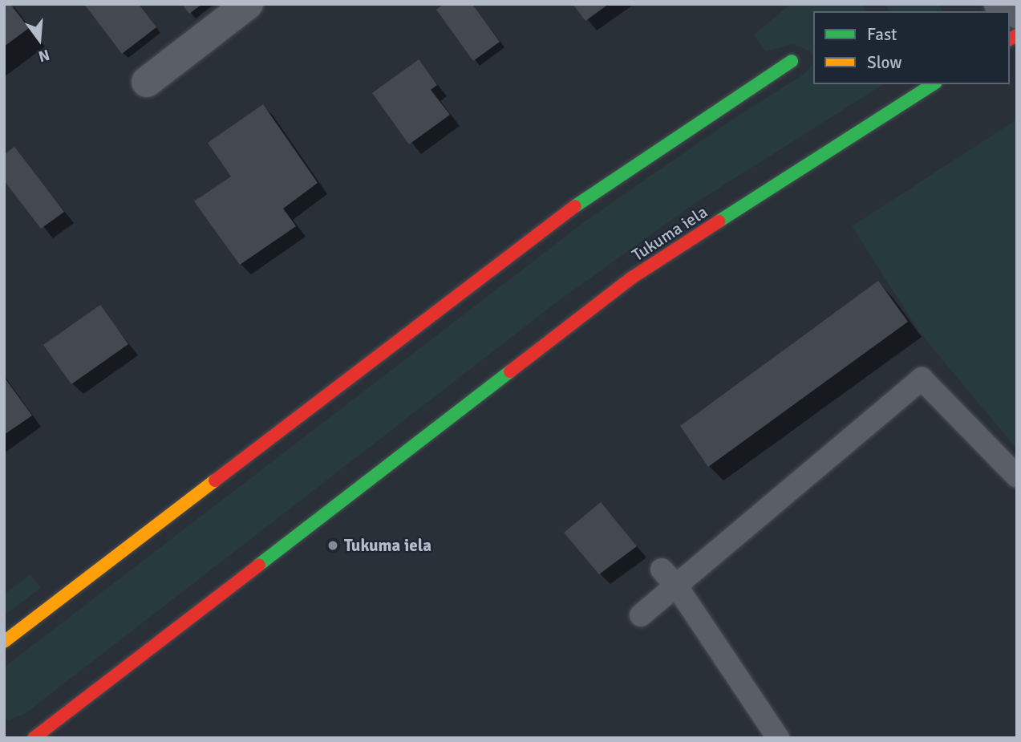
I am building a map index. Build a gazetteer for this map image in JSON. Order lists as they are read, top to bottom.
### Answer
{
  "streets": {
    "street": ["Tukuma iela"]
  },
  "places": ["Tukuma iela"],
  "legend": ["Fast", "Slow"],
  "north": "bottom"
}
